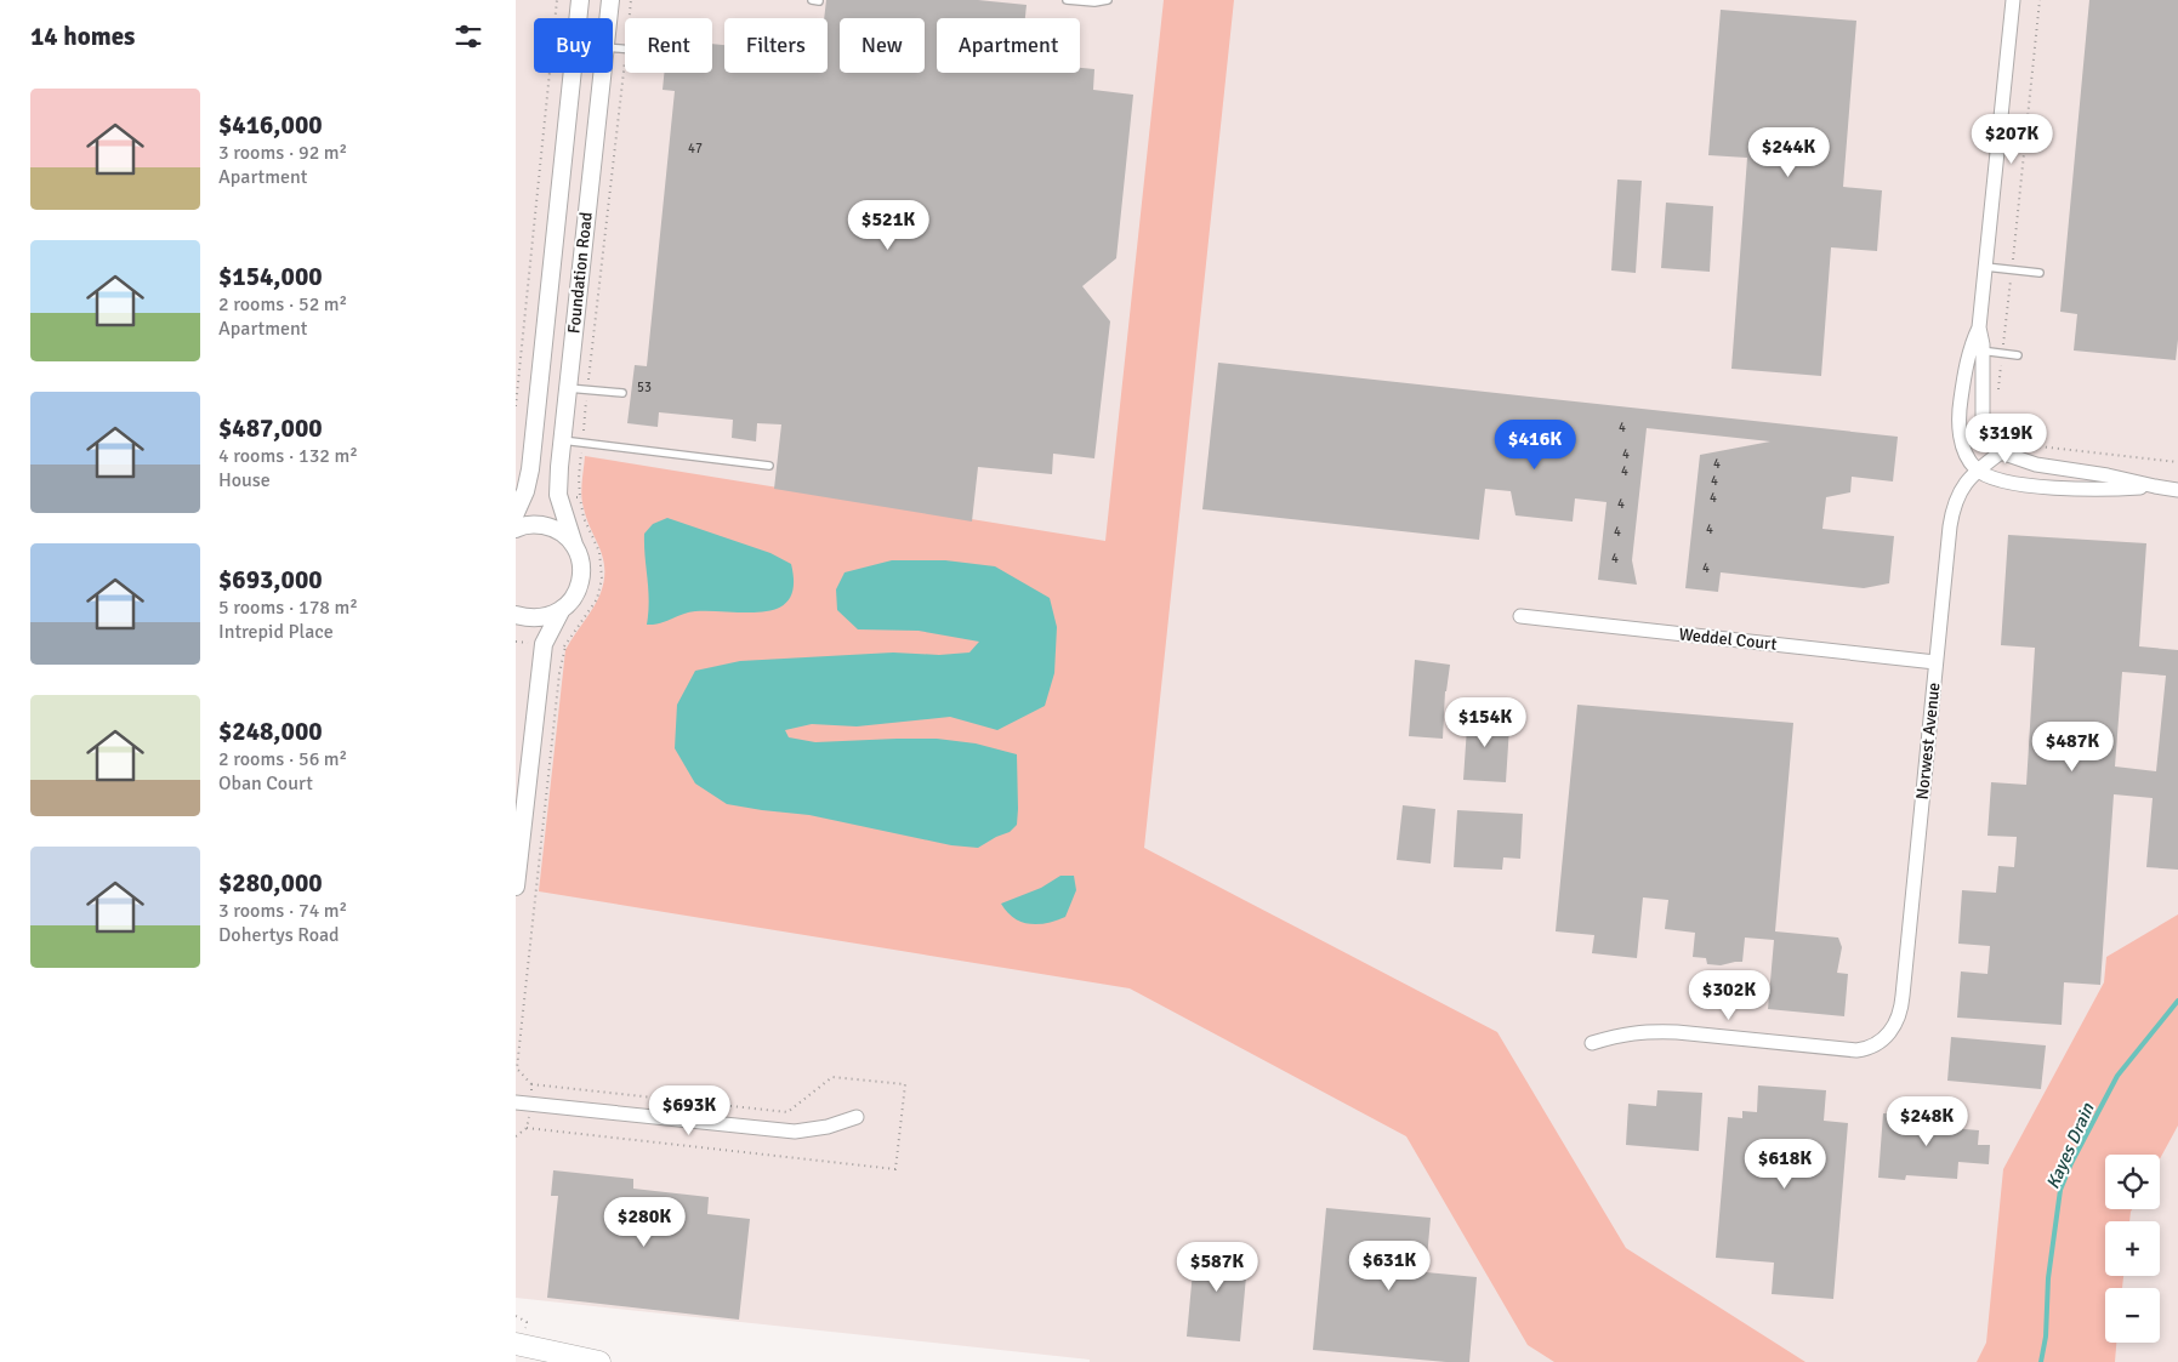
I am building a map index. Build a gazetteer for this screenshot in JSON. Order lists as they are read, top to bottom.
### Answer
{
  "streets": {
    "street": ["Foundation Road", "Weddel Court", "Norwest Avenue"]
  },
  "crossings": [
    ["Weddel Court", "Norwest Avenue"]
  ],
  "water": ["Kayes Drain"],
  "house_numbers": [
    "47",
    "53",
    "4",
    "4",
    "4",
    "4",
    "4",
    "4",
    "4",
    "4",
    "4",
    "4",
    "4"
  ],
  "page": {
    "heading": "14 homes",
    "chip": [
      "Buy",
      "Rent",
      "Filters",
      "New",
      "Apartment"
    ],
    "list": [
      {
        "name": "$416,000",
        "note": "3 rooms · 92 m² · Apartment"
      },
      {
        "name": "$154,000",
        "note": "2 rooms · 52 m² · Apartment"
      },
      {
        "name": "$487,000",
        "note": "4 rooms · 132 m² · House"
      },
      {
        "name": "$693,000",
        "note": "5 rooms · 178 m² · Intrepid Place"
      },
      {
        "name": "$248,000",
        "note": "2 rooms · 56 m² · Oban Court"
      },
      {
        "name": "$280,000",
        "note": "3 rooms · 74 m² · Dohertys Road"
      }
    ],
    "price": [
      "$207K",
      "$244K",
      "$521K",
      "$319K",
      "$416K",
      "$154K",
      "$487K",
      "$302K",
      "$693K",
      "$248K",
      "$618K",
      "$280K",
      "$631K",
      "$587K"
    ],
    "map_buttons": ["+", "−"]
  }
}
